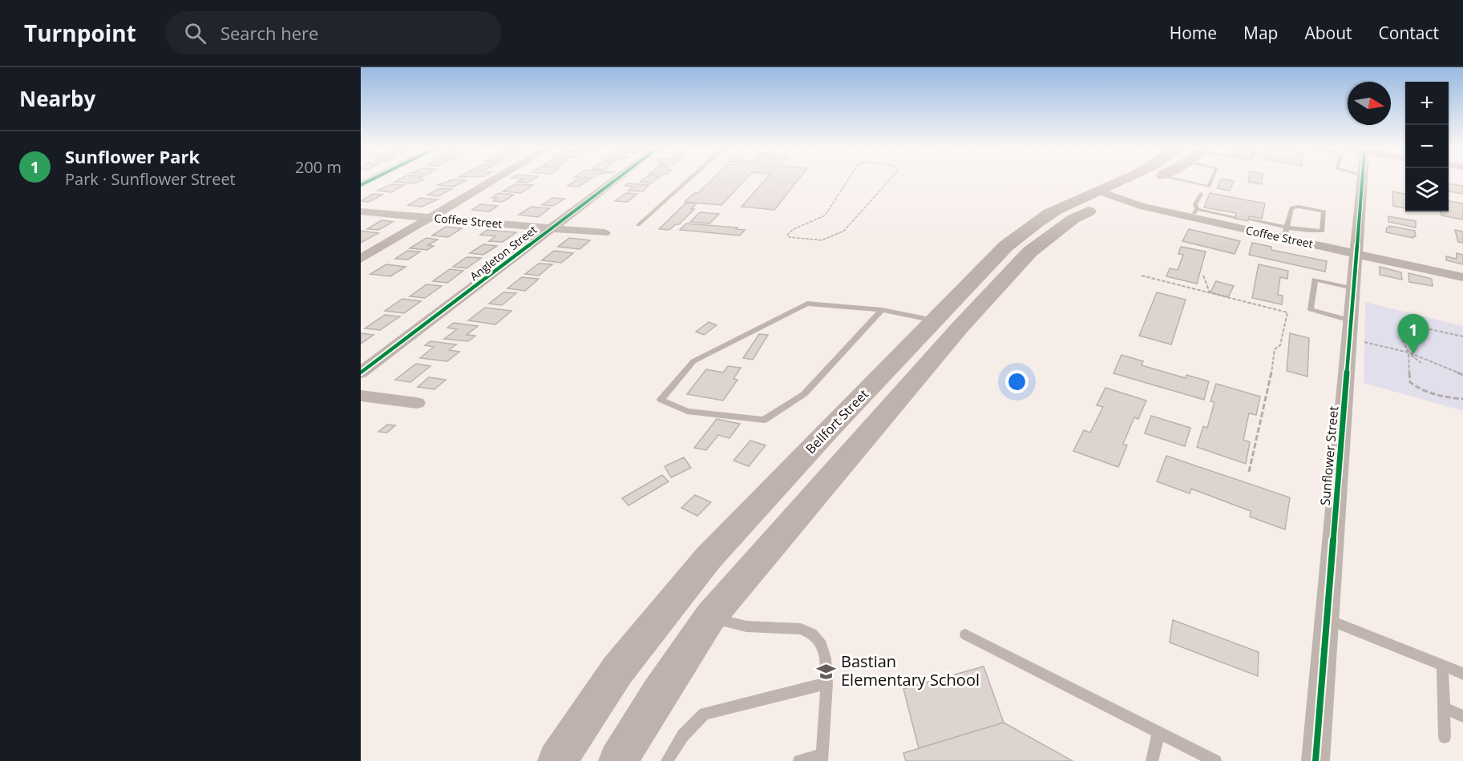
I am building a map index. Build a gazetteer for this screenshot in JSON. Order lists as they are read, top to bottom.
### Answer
{
  "streets": {
    "main road": ["Bellfort Street"],
    "street": ["Coffee Street", "Angleton Street", "Sunflower Street"]
  },
  "crossings": [
    ["Coffee Street", "Angleton Street"],
    ["Coffee Street", "Bellfort Street"],
    ["Coffee Street", "Sunflower Street"]
  ],
  "places": {
    "school or university": ["Bastian Elementary School"]
  },
  "north": "right",
  "page": {
    "header": "Turnpoint",
    "search": "Search here",
    "nav": [
      "Home",
      "Map",
      "About",
      "Contact"
    ],
    "heading": "Nearby",
    "map_buttons": ["+", "−"],
    "list": [
      {
        "mark": "1",
        "name": "Sunflower Park",
        "note": "Park · Sunflower Street",
        "value": "200 m"
      }
    ],
    "pins": "1"
  }
}
